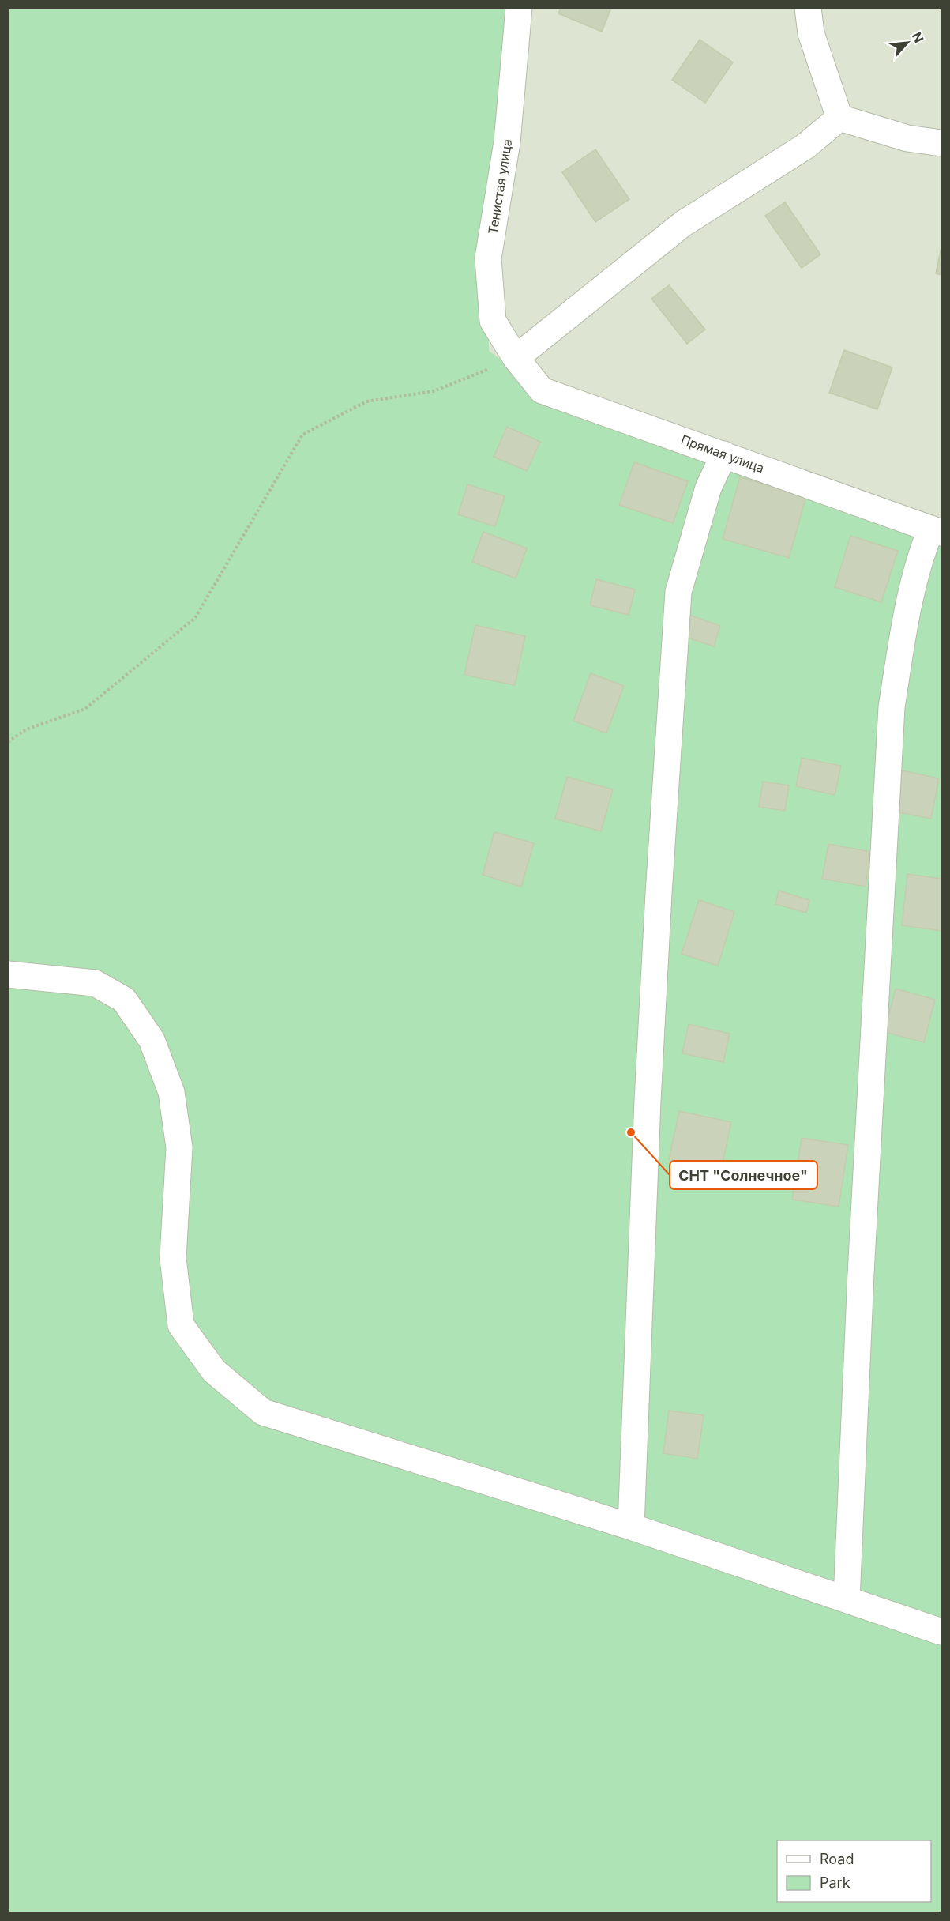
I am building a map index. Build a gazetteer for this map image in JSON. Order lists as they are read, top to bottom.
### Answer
{
  "streets": {
    "street": ["Тенистая улица", "Прямая улица"]
  },
  "crossings": [
    ["Тенистая улица", "Прямая улица"]
  ],
  "places": ["СНТ \"Солнечное\""],
  "legend": ["Road", "Park"],
  "north": "top right"
}
